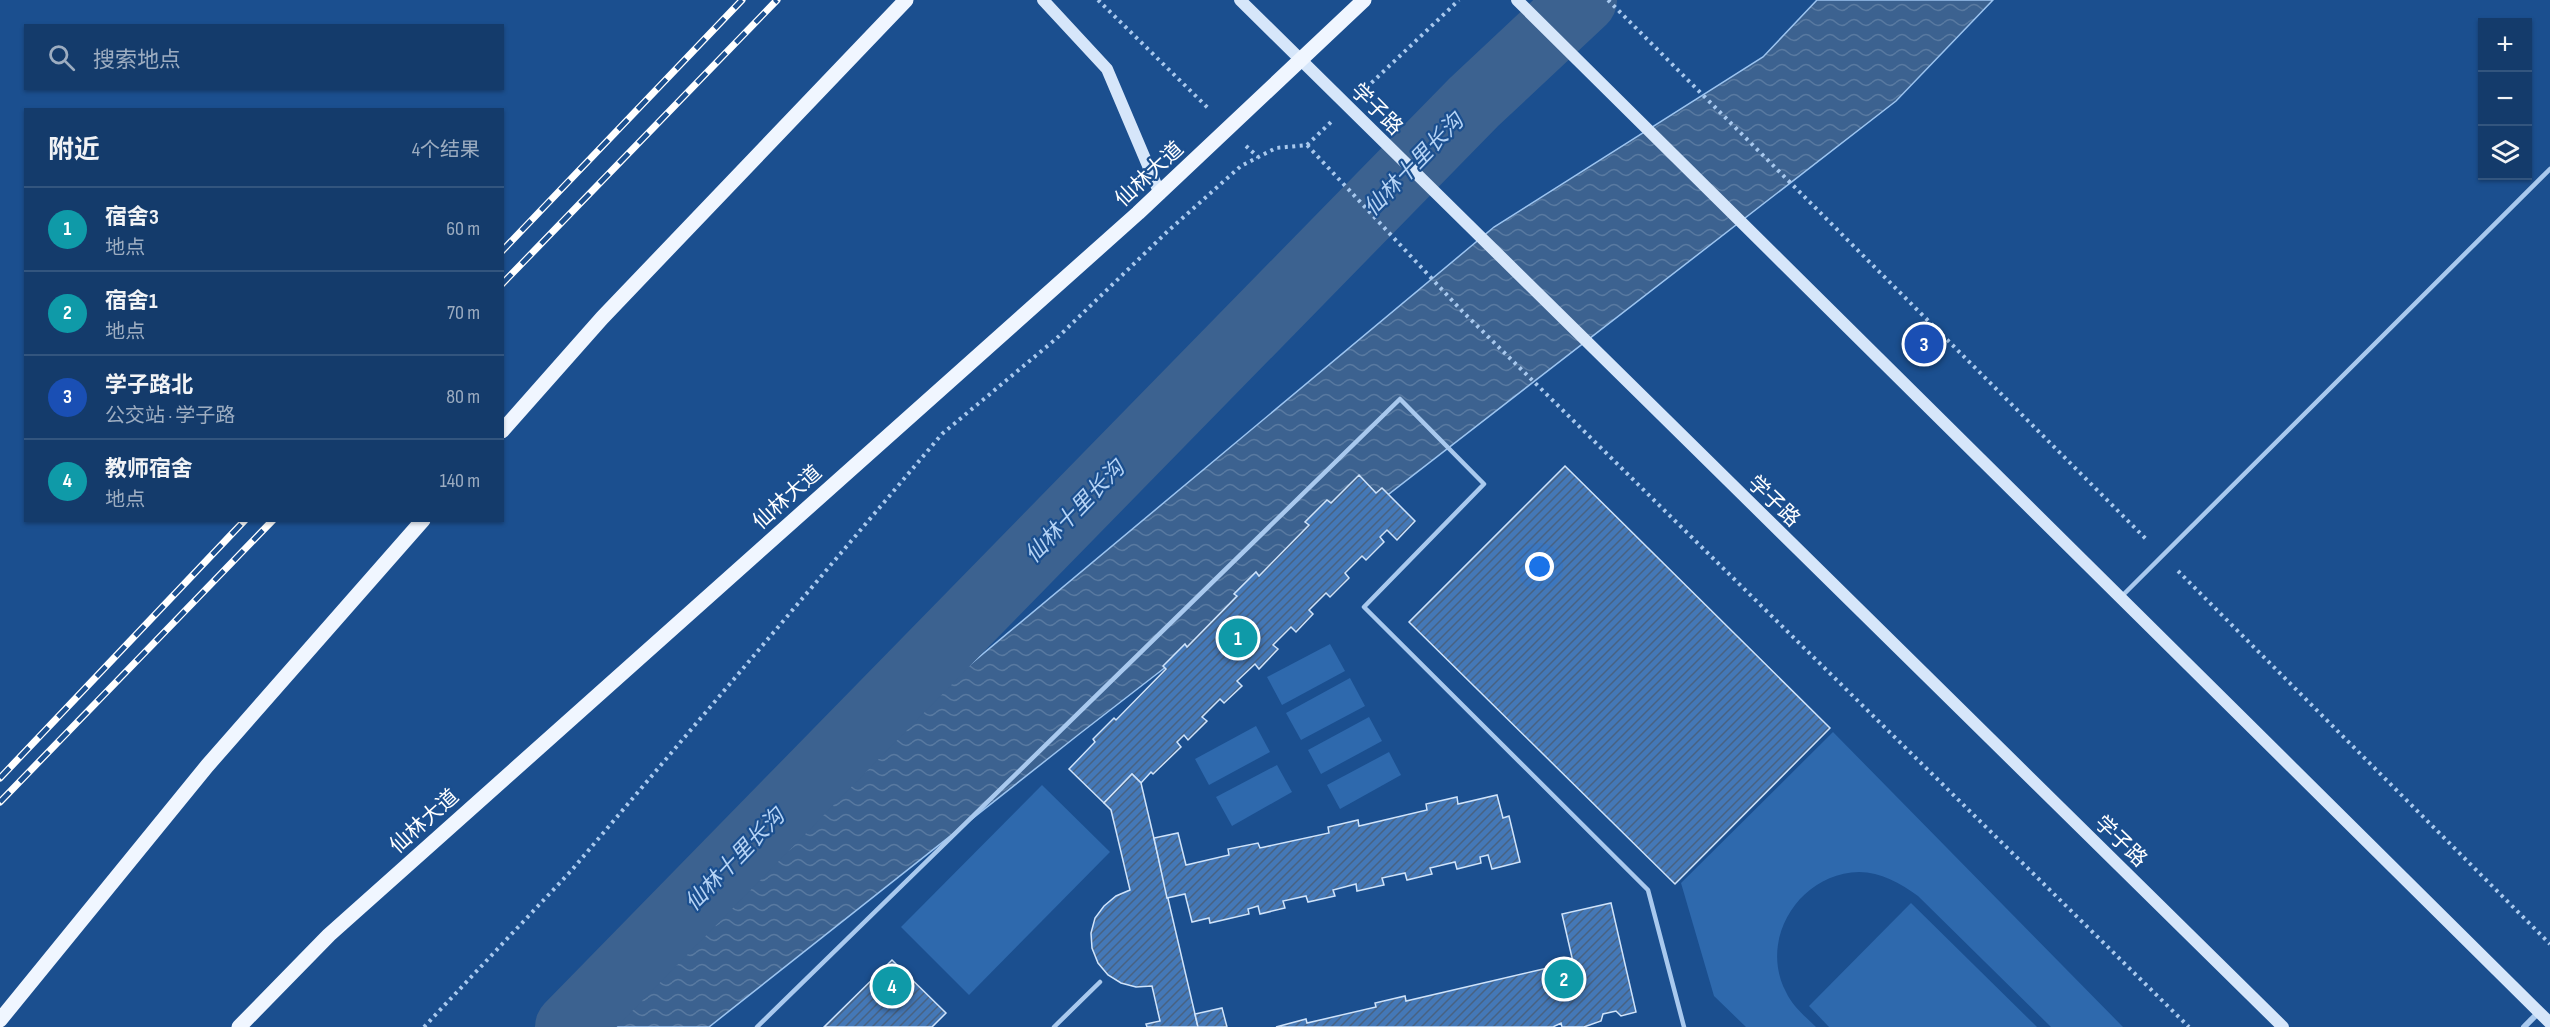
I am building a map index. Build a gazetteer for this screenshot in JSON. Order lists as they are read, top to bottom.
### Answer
{
  "streets": {
    "main road": ["学子路", "仙林大道"]
  },
  "crossings": [
    ["学子路", "仙林大道"]
  ],
  "water": ["仙林十里长沟"],
  "page": {
    "map_buttons": ["+", "−"],
    "search": "搜索地点",
    "heading": ["附近", "4个结果"],
    "list": [
      {
        "mark": "1",
        "name": "宿舍3",
        "note": "地点",
        "value": "60 m"
      },
      {
        "mark": "2",
        "name": "宿舍1",
        "note": "地点",
        "value": "70 m"
      },
      {
        "mark": "3",
        "name": "学子路北",
        "note": "公交站 · 学子路",
        "value": "80 m"
      },
      {
        "mark": "4",
        "name": "教师宿舍",
        "note": "地点",
        "value": "140 m"
      }
    ],
    "pins": [
      "3",
      "1",
      "2",
      "4"
    ]
  }
}
